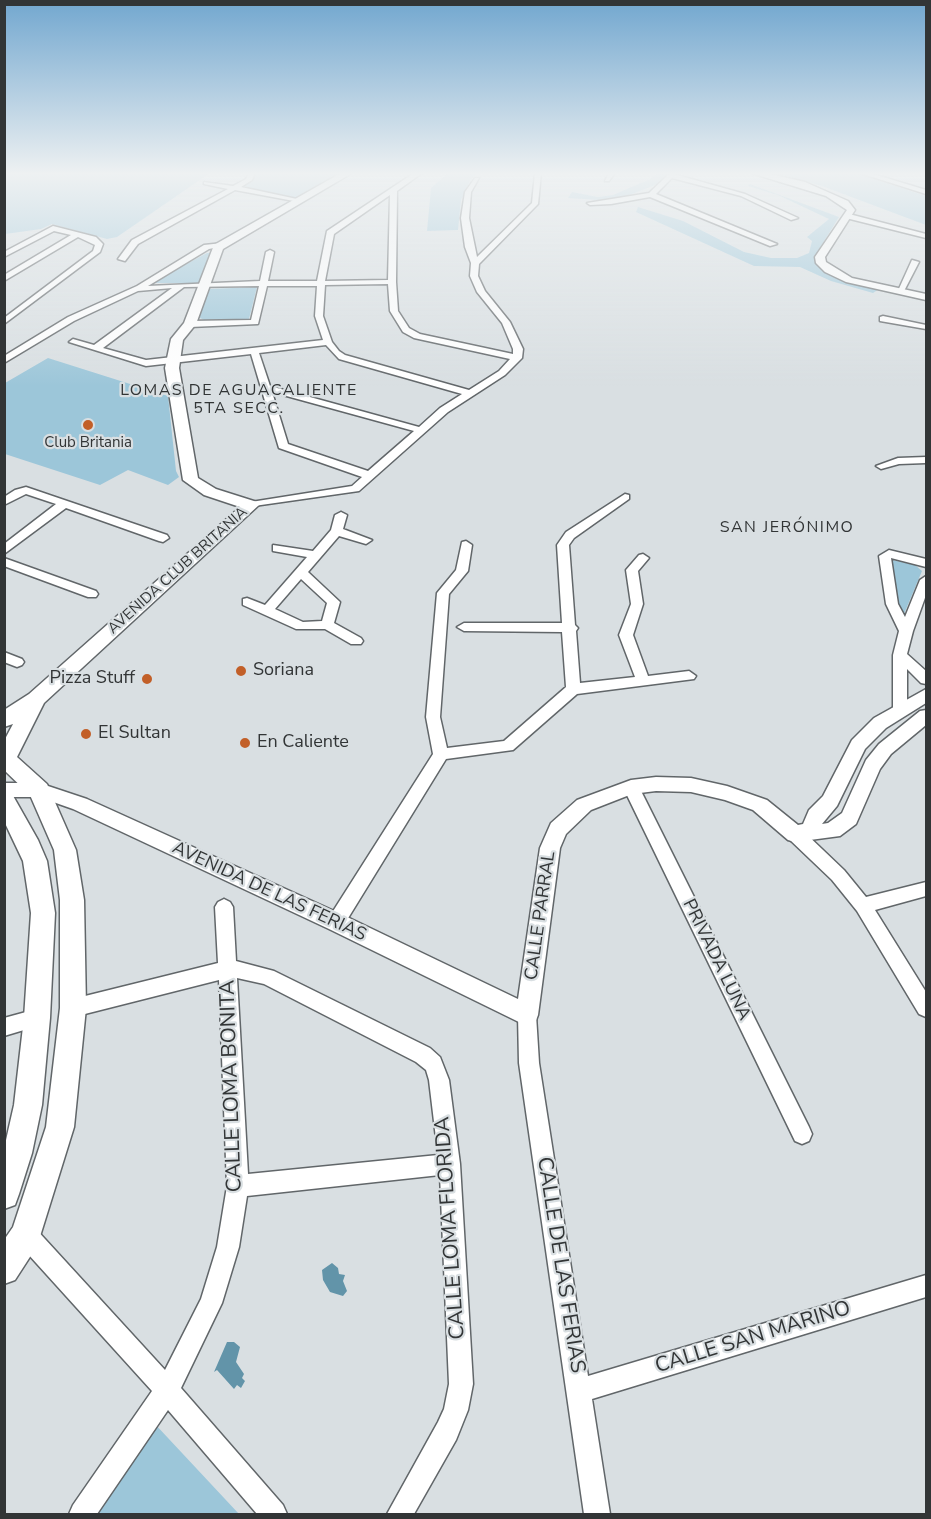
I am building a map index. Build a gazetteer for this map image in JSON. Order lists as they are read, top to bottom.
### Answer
{
  "streets": {
    "main road": ["AVENIDA CLUB BRITANIA"],
    "street": [
      "AVENIDA DE LAS FERIAS",
      "CALLE PARRAL",
      "PRIVADA LUNA",
      "CALLE LOMA BONITA",
      "CALLE LOMA FLORIDA",
      "CALLE DE LAS FERIAS",
      "CALLE SAN MARINO"
    ]
  },
  "crossings": [
    ["AVENIDA DE LAS FERIAS", "CALLE PARRAL"],
    ["AVENIDA DE LAS FERIAS", "CALLE DE LAS FERIAS"],
    ["CALLE PARRAL", "PRIVADA LUNA"],
    ["CALLE PARRAL", "CALLE DE LAS FERIAS"],
    ["CALLE LOMA BONITA", "CALLE LOMA FLORIDA"],
    ["CALLE DE LAS FERIAS", "CALLE SAN MARINO"]
  ],
  "districts": ["LOMAS DE AGUACALIENTE 5TA SECC.", "SAN JERÓNIMO"],
  "places": [
    "Club Britania",
    "Soriana",
    "Pizza Stuff",
    "El Sultan",
    "En Caliente"
  ]
}
